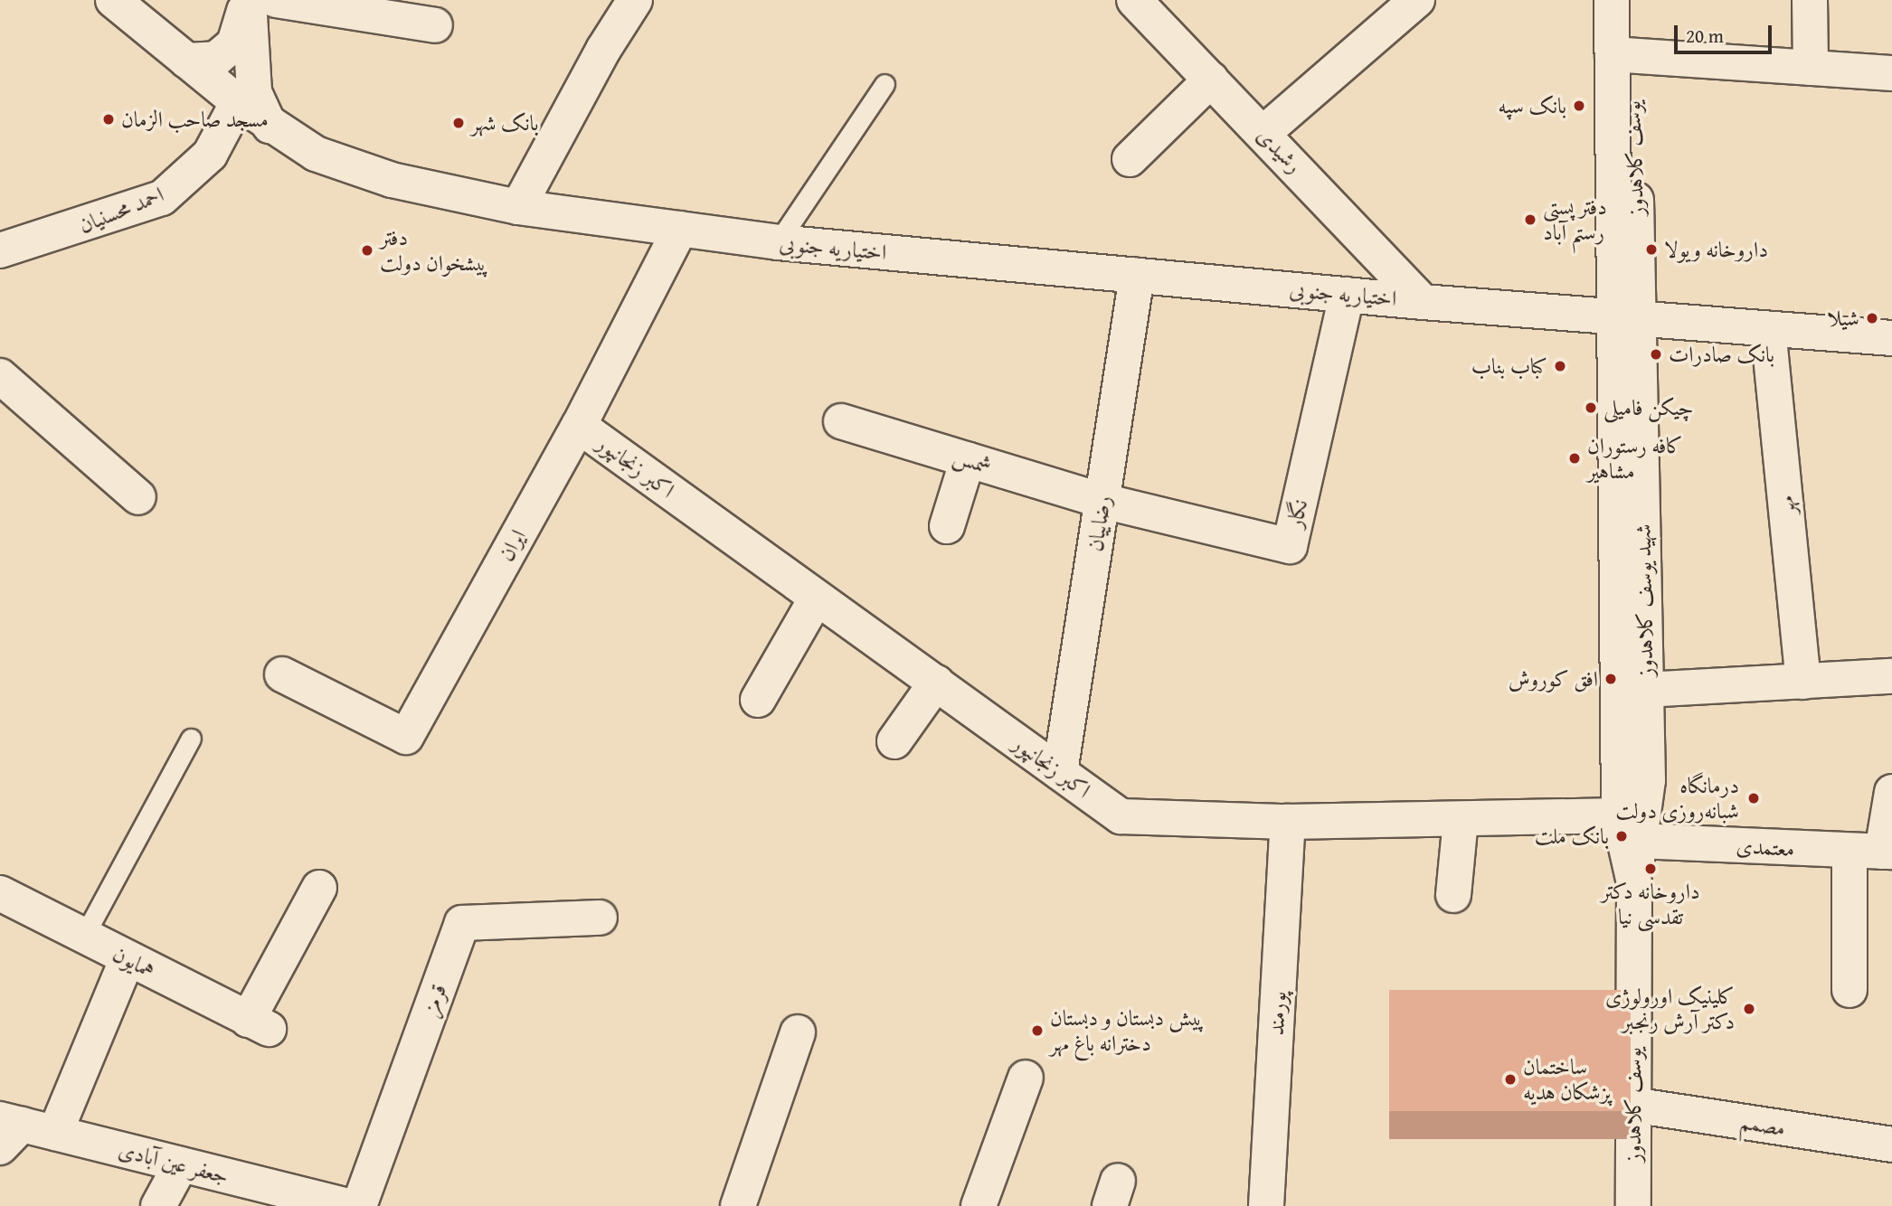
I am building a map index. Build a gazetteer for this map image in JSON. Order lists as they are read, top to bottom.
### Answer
{
  "streets": {
    "street": [
      "رشیدی",
      "یوسف کلاهدوز",
      "احمد محسنیان",
      "اختیاریه جنوبی",
      "شمس",
      "اکبر زنجانپور",
      "مهر",
      "نگار",
      "رضاییان",
      "ایران",
      "شهید یوسف کلاهدوز",
      "معتمدی",
      "همایون",
      "قرمز",
      "پورمند",
      "مصمم",
      "جعفر عین آبادی"
    ]
  },
  "crossings": [
    ["رشیدی", "اختیاریه جنوبی"],
    ["یوسف کلاهدوز", "اختیاریه جنوبی"],
    ["یوسف کلاهدوز", "شهید یوسف کلاهدوز"],
    ["یوسف کلاهدوز", "مصمم"],
    ["احمد محسنیان", "اختیاریه جنوبی"],
    ["اختیاریه جنوبی", "مهر"],
    ["اختیاریه جنوبی", "نگار"],
    ["اختیاریه جنوبی", "رضاییان"],
    ["اختیاریه جنوبی", "ایران"],
    ["اختیاریه جنوبی", "شهید یوسف کلاهدوز"],
    ["شمس", "نگار"],
    ["شمس", "رضاییان"],
    ["اکبر زنجانپور", "رضاییان"],
    ["اکبر زنجانپور", "ایران"],
    ["اکبر زنجانپور", "شهید یوسف کلاهدوز"],
    ["اکبر زنجانپور", "معتمدی"],
    ["اکبر زنجانپور", "پورمند"],
    ["نگار", "رضاییان"],
    ["شهید یوسف کلاهدوز", "معتمدی"]
  ],
  "places": [
    "بانک سپه",
    "مسجد صاحب الزمان",
    "بانک شهر",
    "دفتر پستی رستم آباد",
    "داروخانه ویولا",
    "دفتر پیشخوان دولت",
    "شیلا",
    "بانک صادرات",
    "کباب بناب",
    "چیکن فامیلی",
    "کافه رستوران مشاهیر",
    "افق کوروش",
    "درمانگاه شبانه‌روزی دولت",
    "بانک ملت",
    "داروخانه دکتر تقدسی نیا",
    "کلینیک اورولوژی دکتر آرش رنجبر",
    "پیش دبستان و دبستان دخترانه باغ مهر",
    "ساختمان پزشکان هدیه"
  ],
  "scale_bar": "20 m"
}
